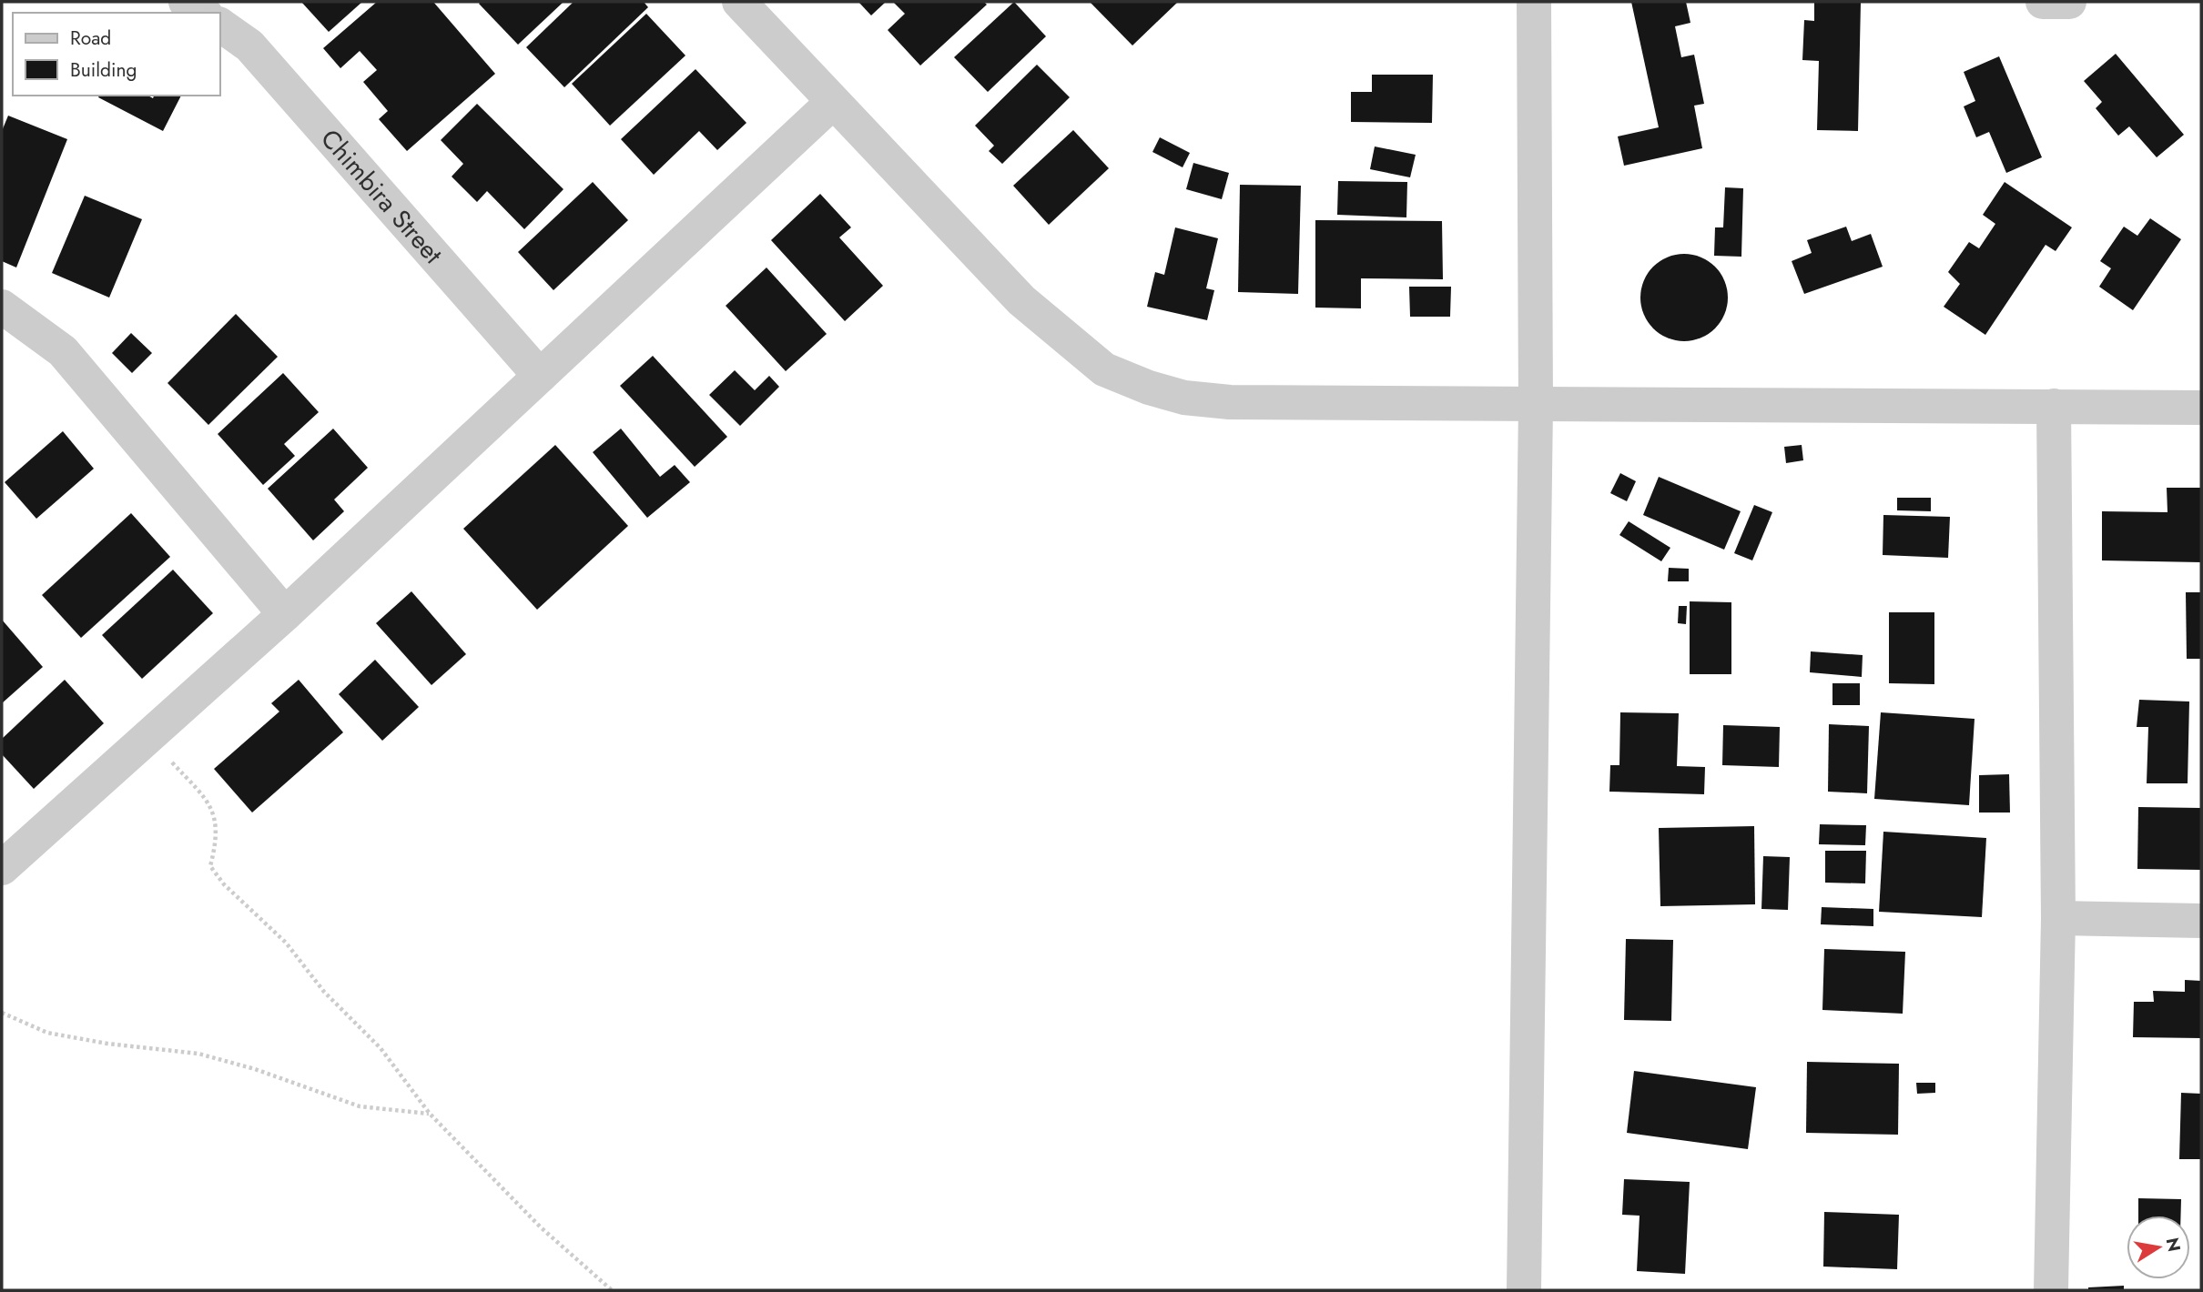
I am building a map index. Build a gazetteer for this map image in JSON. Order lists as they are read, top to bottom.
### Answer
{
  "streets": {
    "street": ["Chimbira Street"]
  },
  "legend": ["Road", "Building"],
  "north": "right"
}
